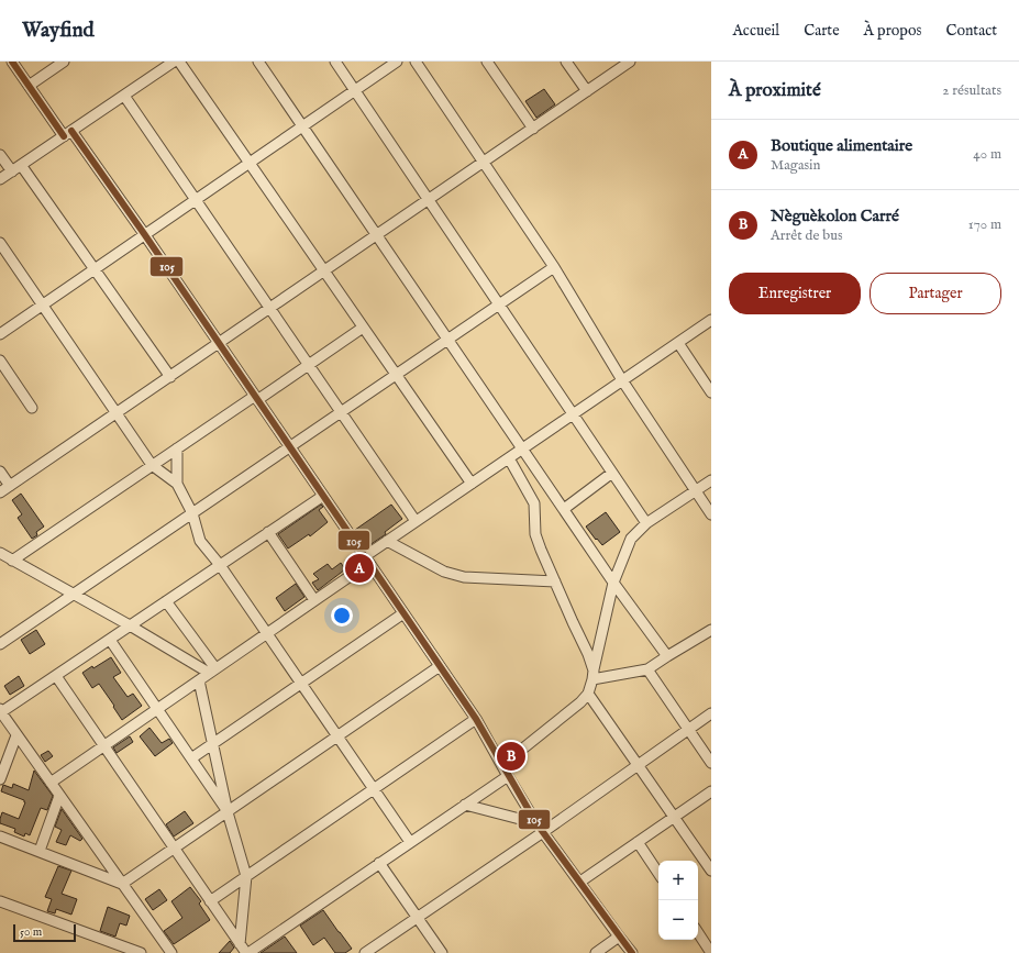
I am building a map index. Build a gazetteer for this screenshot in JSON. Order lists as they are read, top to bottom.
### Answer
{
  "lines": ["transit line 105"],
  "scale_bar": "50 m",
  "page": {
    "header": "Wayfind",
    "nav": [
      "Accueil",
      "Carte",
      "À propos",
      "Contact"
    ],
    "heading": ["À proximité", "2 résultats"],
    "list": [
      {
        "mark": "A",
        "name": "Boutique alimentaire",
        "note": "Magasin",
        "value": "40 m"
      },
      {
        "mark": "B",
        "name": "Nèguèkolon Carré",
        "note": "Arrêt de bus",
        "value": "170 m"
      }
    ],
    "buttons": ["Enregistrer", "Partager"],
    "pins": ["A", "B"],
    "map_buttons": ["+", "−"],
    "scale": "50 m"
  }
}
